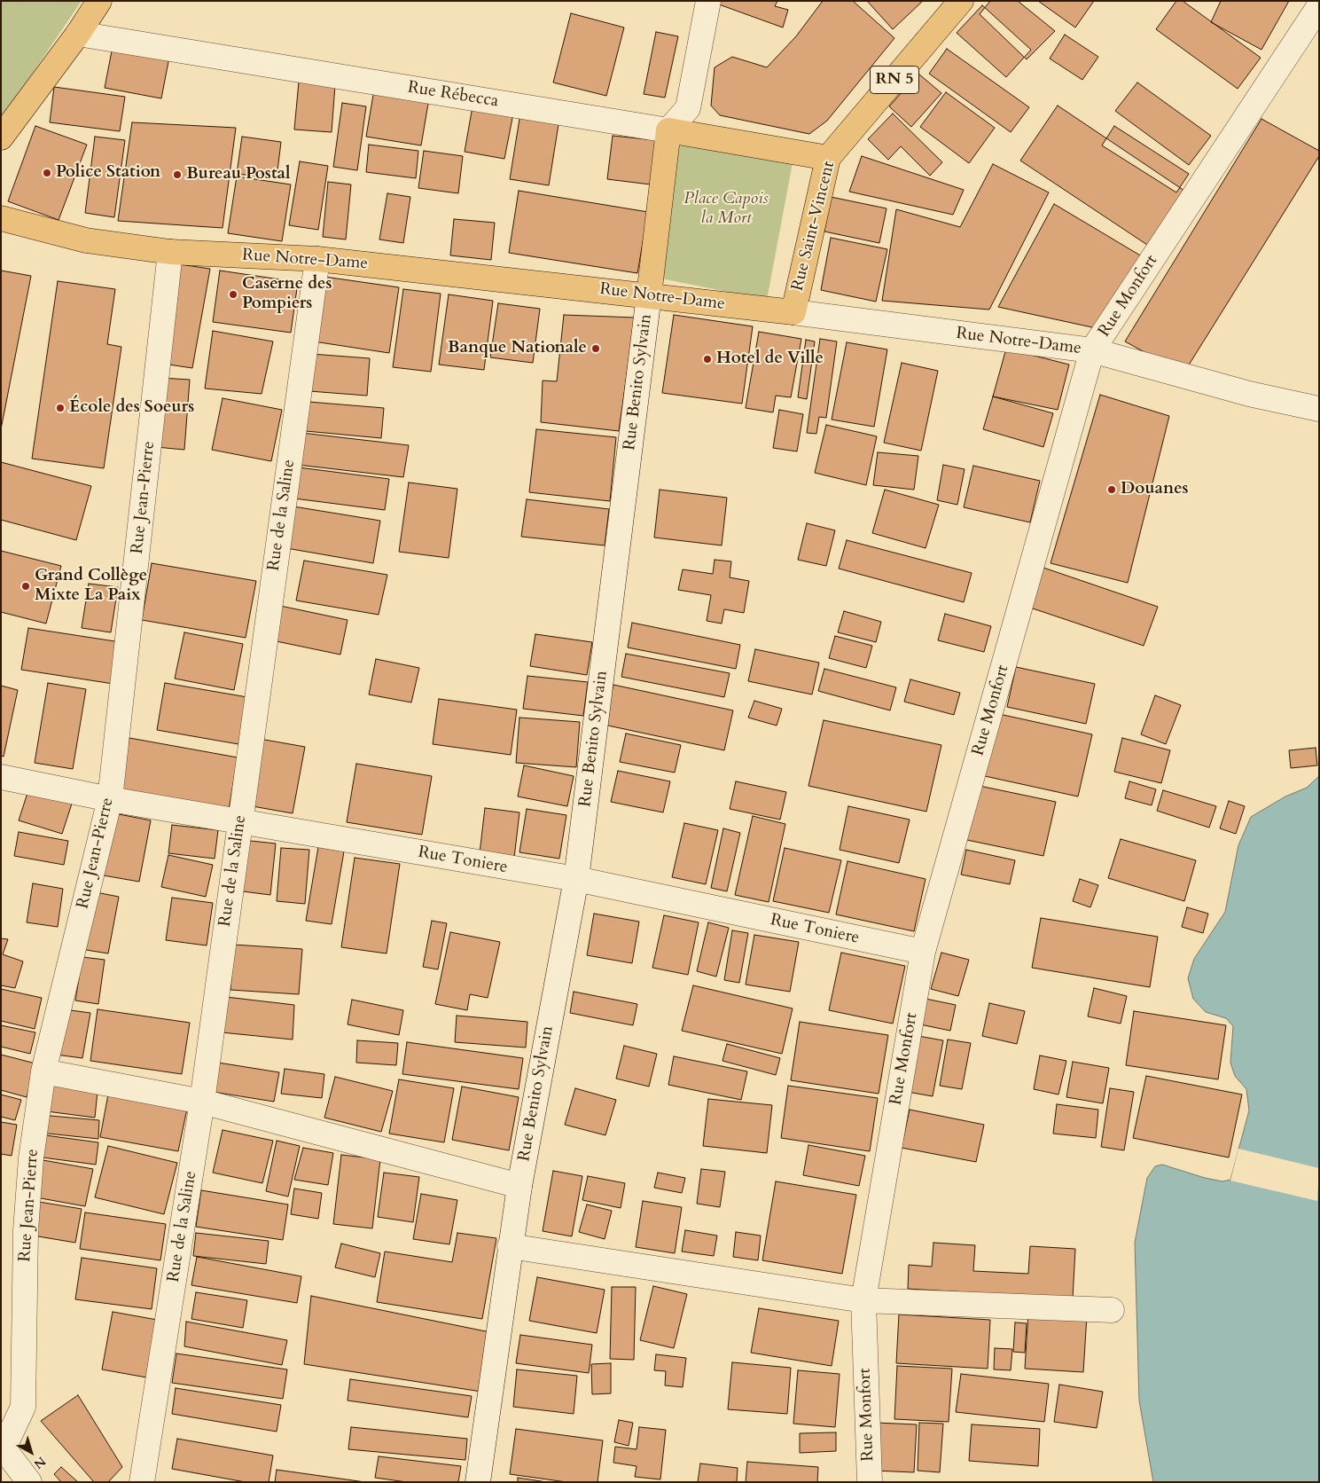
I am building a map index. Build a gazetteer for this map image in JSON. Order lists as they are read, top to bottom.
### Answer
{
  "streets": {
    "main road": [
      "RN 5",
      "Rue Rébecca",
      "Rue Saint-Vincent",
      "Rue Notre-Dame",
      "Rue Benito Sylvain"
    ],
    "street": [
      "Rue Monfort",
      "Rue Jean-Pierre",
      "Rue de la Saline",
      "Rue Toniere"
    ]
  },
  "crossings": [
    ["Rue Rébecca", "Rue Saint-Vincent"],
    ["Rue Rébecca", "Rue Benito Sylvain"],
    ["Rue Saint-Vincent", "Rue Notre-Dame"],
    ["Rue Notre-Dame", "Rue Monfort"],
    ["Rue Notre-Dame", "Rue Benito Sylvain"],
    ["Rue Notre-Dame", "Rue Jean-Pierre"],
    ["Rue Notre-Dame", "Rue de la Saline"],
    ["Rue Monfort", "Rue Toniere"],
    ["Rue Benito Sylvain", "Rue Toniere"],
    ["Rue Jean-Pierre", "Rue Toniere"],
    ["Rue de la Saline", "Rue Toniere"]
  ],
  "parks": ["Place Capois la Mort"],
  "places": [
    "Police Station",
    "Bureau Postal",
    "Caserne des Pompiers",
    "Banque Nationale",
    "Hotel de Ville",
    "École des Soeurs",
    "Douanes",
    "Grand Collège Mixte La Paix"
  ],
  "north": "bottom right"
}
